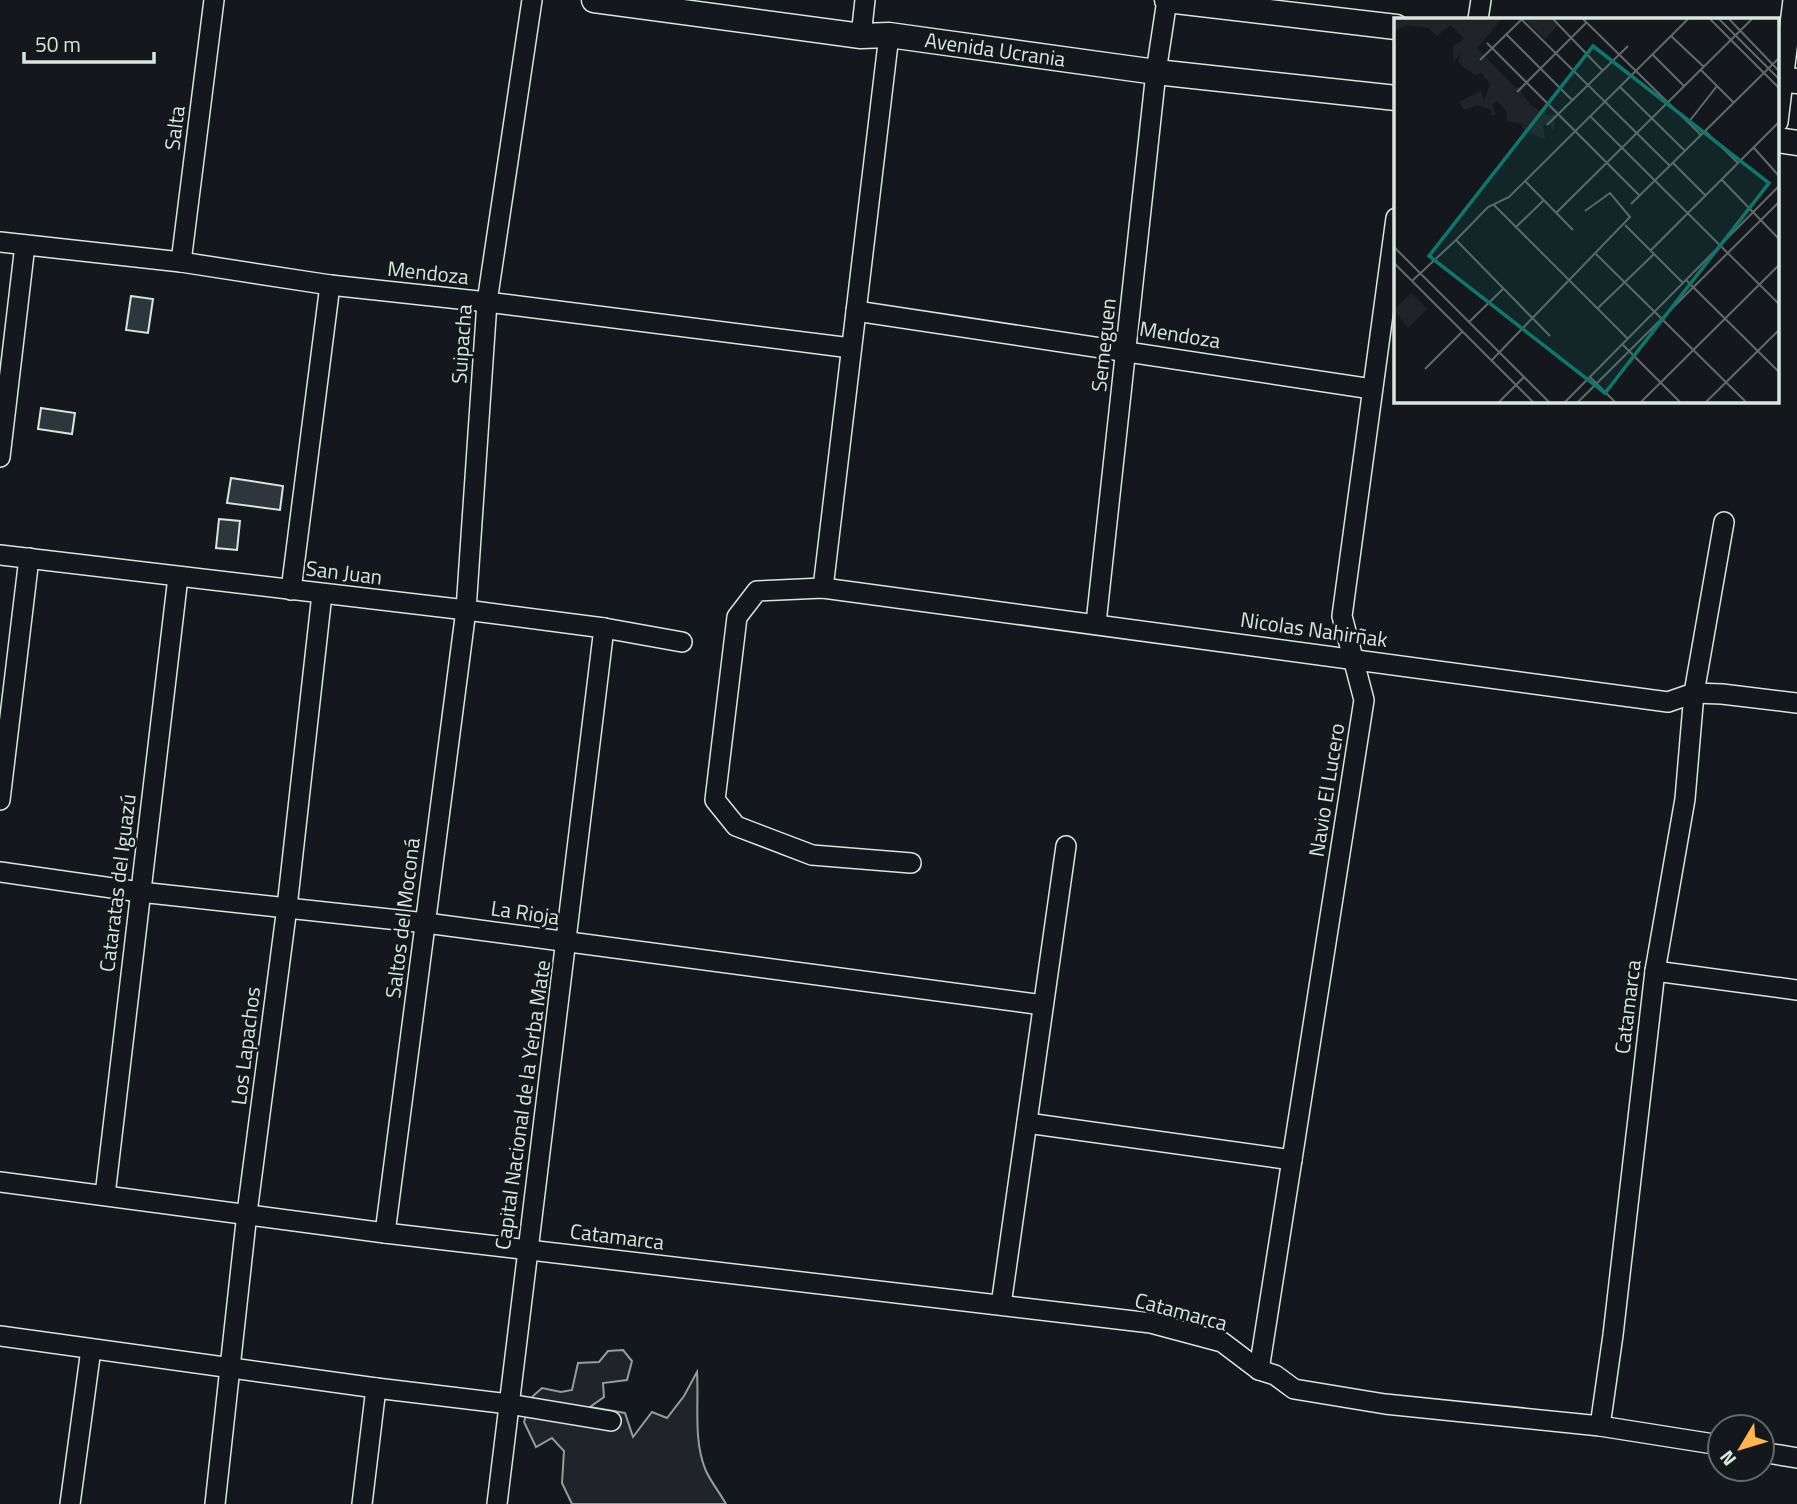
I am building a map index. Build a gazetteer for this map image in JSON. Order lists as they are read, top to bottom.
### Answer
{
  "streets": {
    "main road": ["Avenida Ucrania"],
    "street": [
      "Salta",
      "Mendoza",
      "Suipacha",
      "Semeguen",
      "San Juan",
      "Nicolas Nahirñak",
      "Navio El Lucero",
      "Cataratas del Iguazú",
      "La Rioja",
      "Saltos del Moconá",
      "Catamarca",
      "Los Lapachos",
      "Capital Nacional de la Yerba Mate"
    ]
  },
  "crossings": [
    ["Avenida Ucrania", "Semeguen"],
    ["Salta", "Mendoza"],
    ["Mendoza", "Suipacha"],
    ["Mendoza", "Semeguen"],
    ["Mendoza", "Navio El Lucero"],
    ["Suipacha", "San Juan"],
    ["Suipacha", "Saltos del Moconá"],
    ["Semeguen", "Nicolas Nahirñak"],
    ["San Juan", "Cataratas del Iguazú"],
    ["San Juan", "Saltos del Moconá"],
    ["San Juan", "Los Lapachos"],
    ["San Juan", "Capital Nacional de la Yerba Mate"],
    ["Nicolas Nahirñak", "Navio El Lucero"],
    ["Nicolas Nahirñak", "Catamarca"],
    ["Navio El Lucero", "Catamarca"],
    ["Cataratas del Iguazú", "La Rioja"],
    ["Cataratas del Iguazú", "Catamarca"],
    ["La Rioja", "Saltos del Moconá"],
    ["La Rioja", "Los Lapachos"],
    ["La Rioja", "Capital Nacional de la Yerba Mate"],
    ["Saltos del Moconá", "Catamarca"],
    ["Catamarca", "Los Lapachos"],
    ["Catamarca", "Capital Nacional de la Yerba Mate"]
  ],
  "scale_bar": "50 m",
  "north": "bottom left"
}
